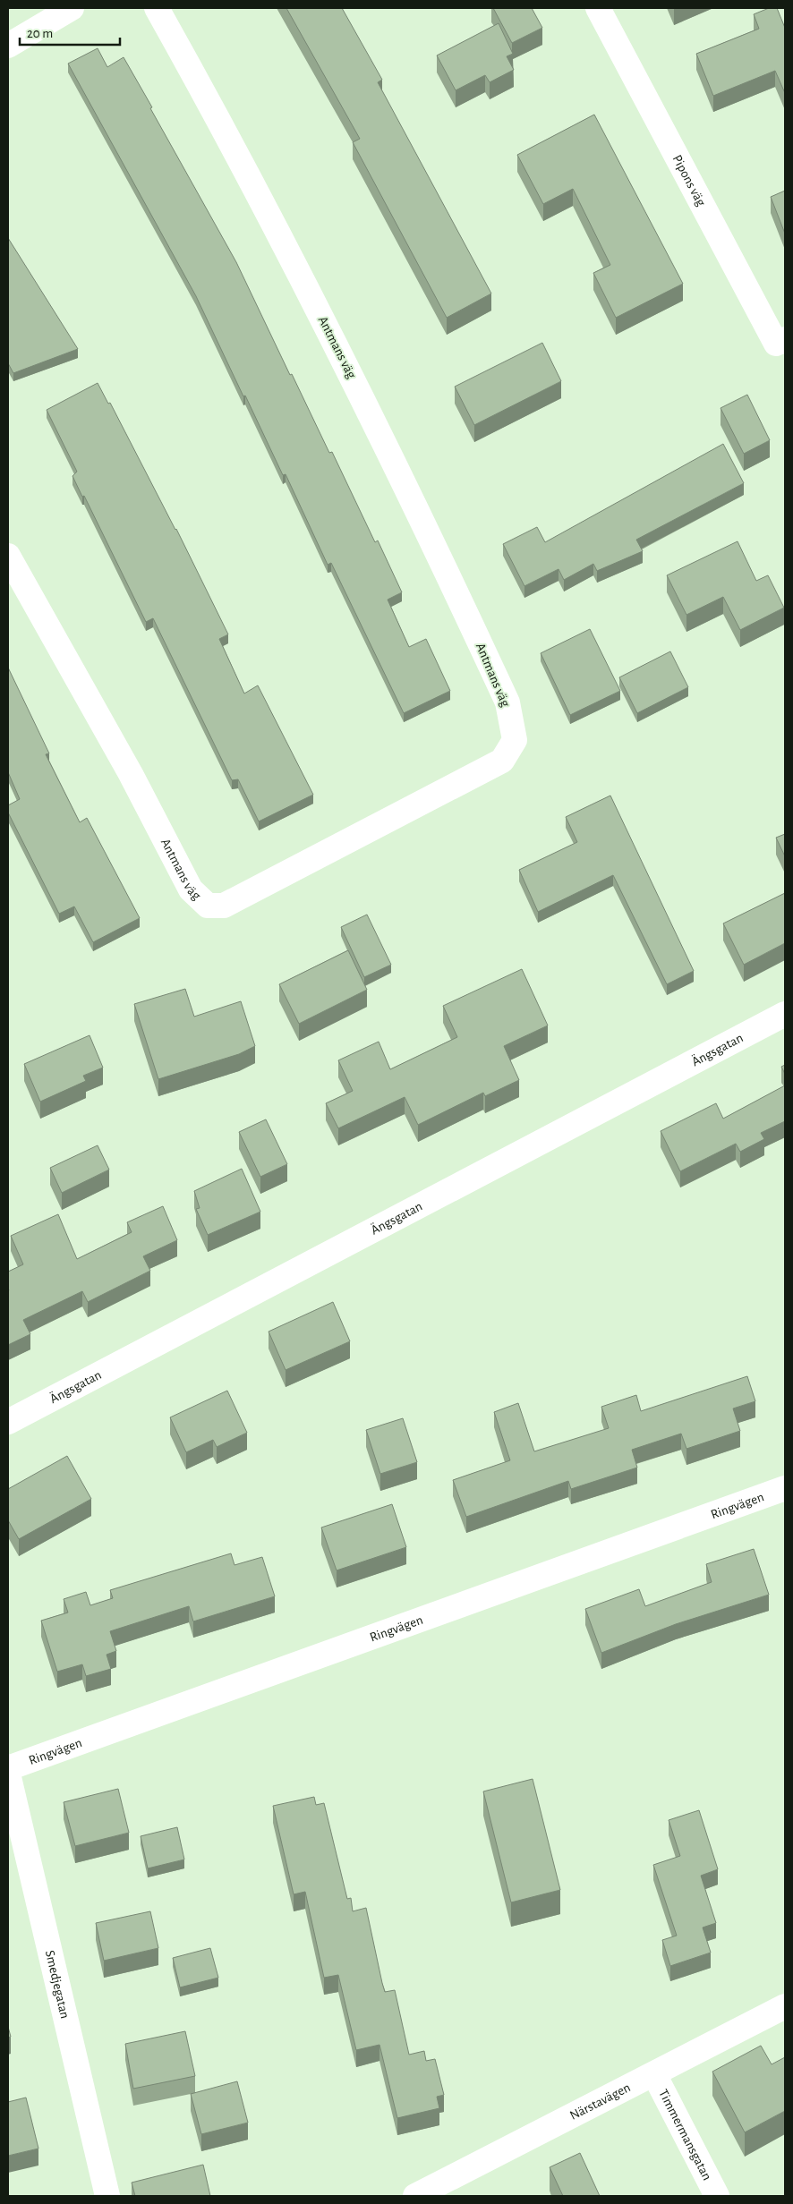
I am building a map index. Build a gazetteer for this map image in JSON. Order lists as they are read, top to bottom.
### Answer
{
  "streets": {
    "street": [
      "Pipons väg",
      "Antmans väg",
      "Ängsgatan",
      "Ringvägen",
      "Smedjegatan",
      "Närstavägen",
      "Timmermansgatan"
    ]
  },
  "crossings": [
    ["Närstavägen", "Timmermansgatan"]
  ],
  "scale_bar": "20 m"
}
